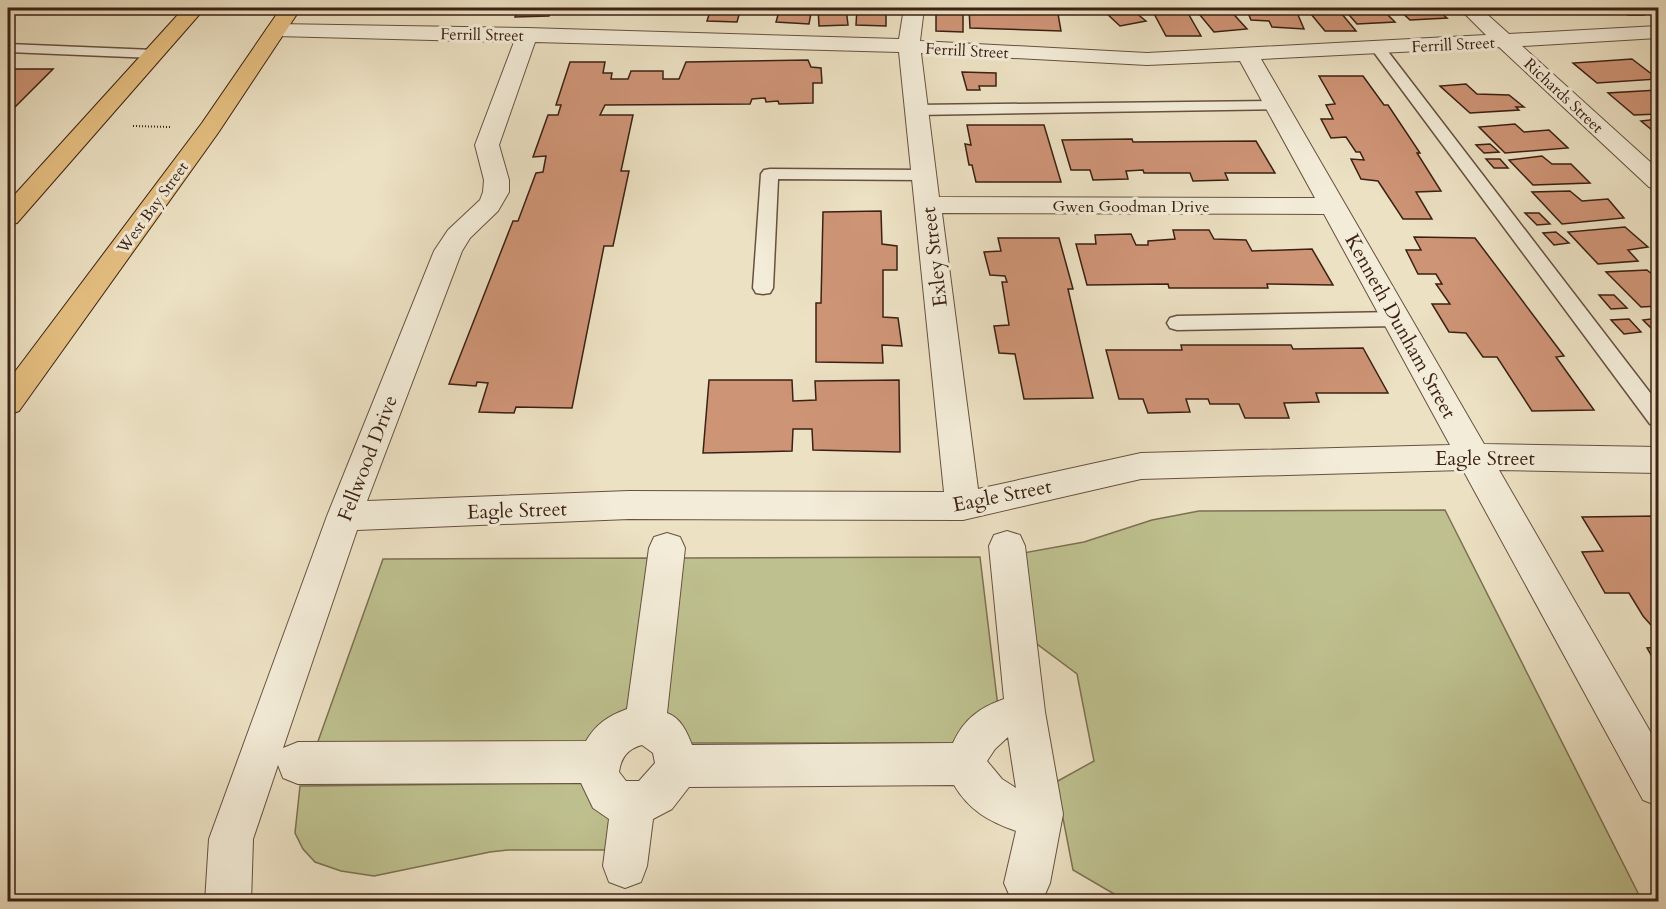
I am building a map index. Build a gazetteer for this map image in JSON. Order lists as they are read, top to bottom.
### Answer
{
  "streets": {
    "main road": ["West Bay Street"],
    "street": [
      "Ferrill Street",
      "Richards Street",
      "Gwen Goodman Drive",
      "Exley Street",
      "Kenneth Dunham Street",
      "Fellwood Drive",
      "Eagle Street"
    ]
  },
  "crossings": [
    ["Ferrill Street", "Richards Street"],
    ["Ferrill Street", "West Bay Street"],
    ["Ferrill Street", "Exley Street"],
    ["Ferrill Street", "Kenneth Dunham Street"],
    ["Ferrill Street", "Fellwood Drive"],
    ["Gwen Goodman Drive", "Exley Street"],
    ["Gwen Goodman Drive", "Kenneth Dunham Street"],
    ["Exley Street", "Eagle Street"],
    ["Kenneth Dunham Street", "Eagle Street"],
    ["Fellwood Drive", "Eagle Street"]
  ]
}
